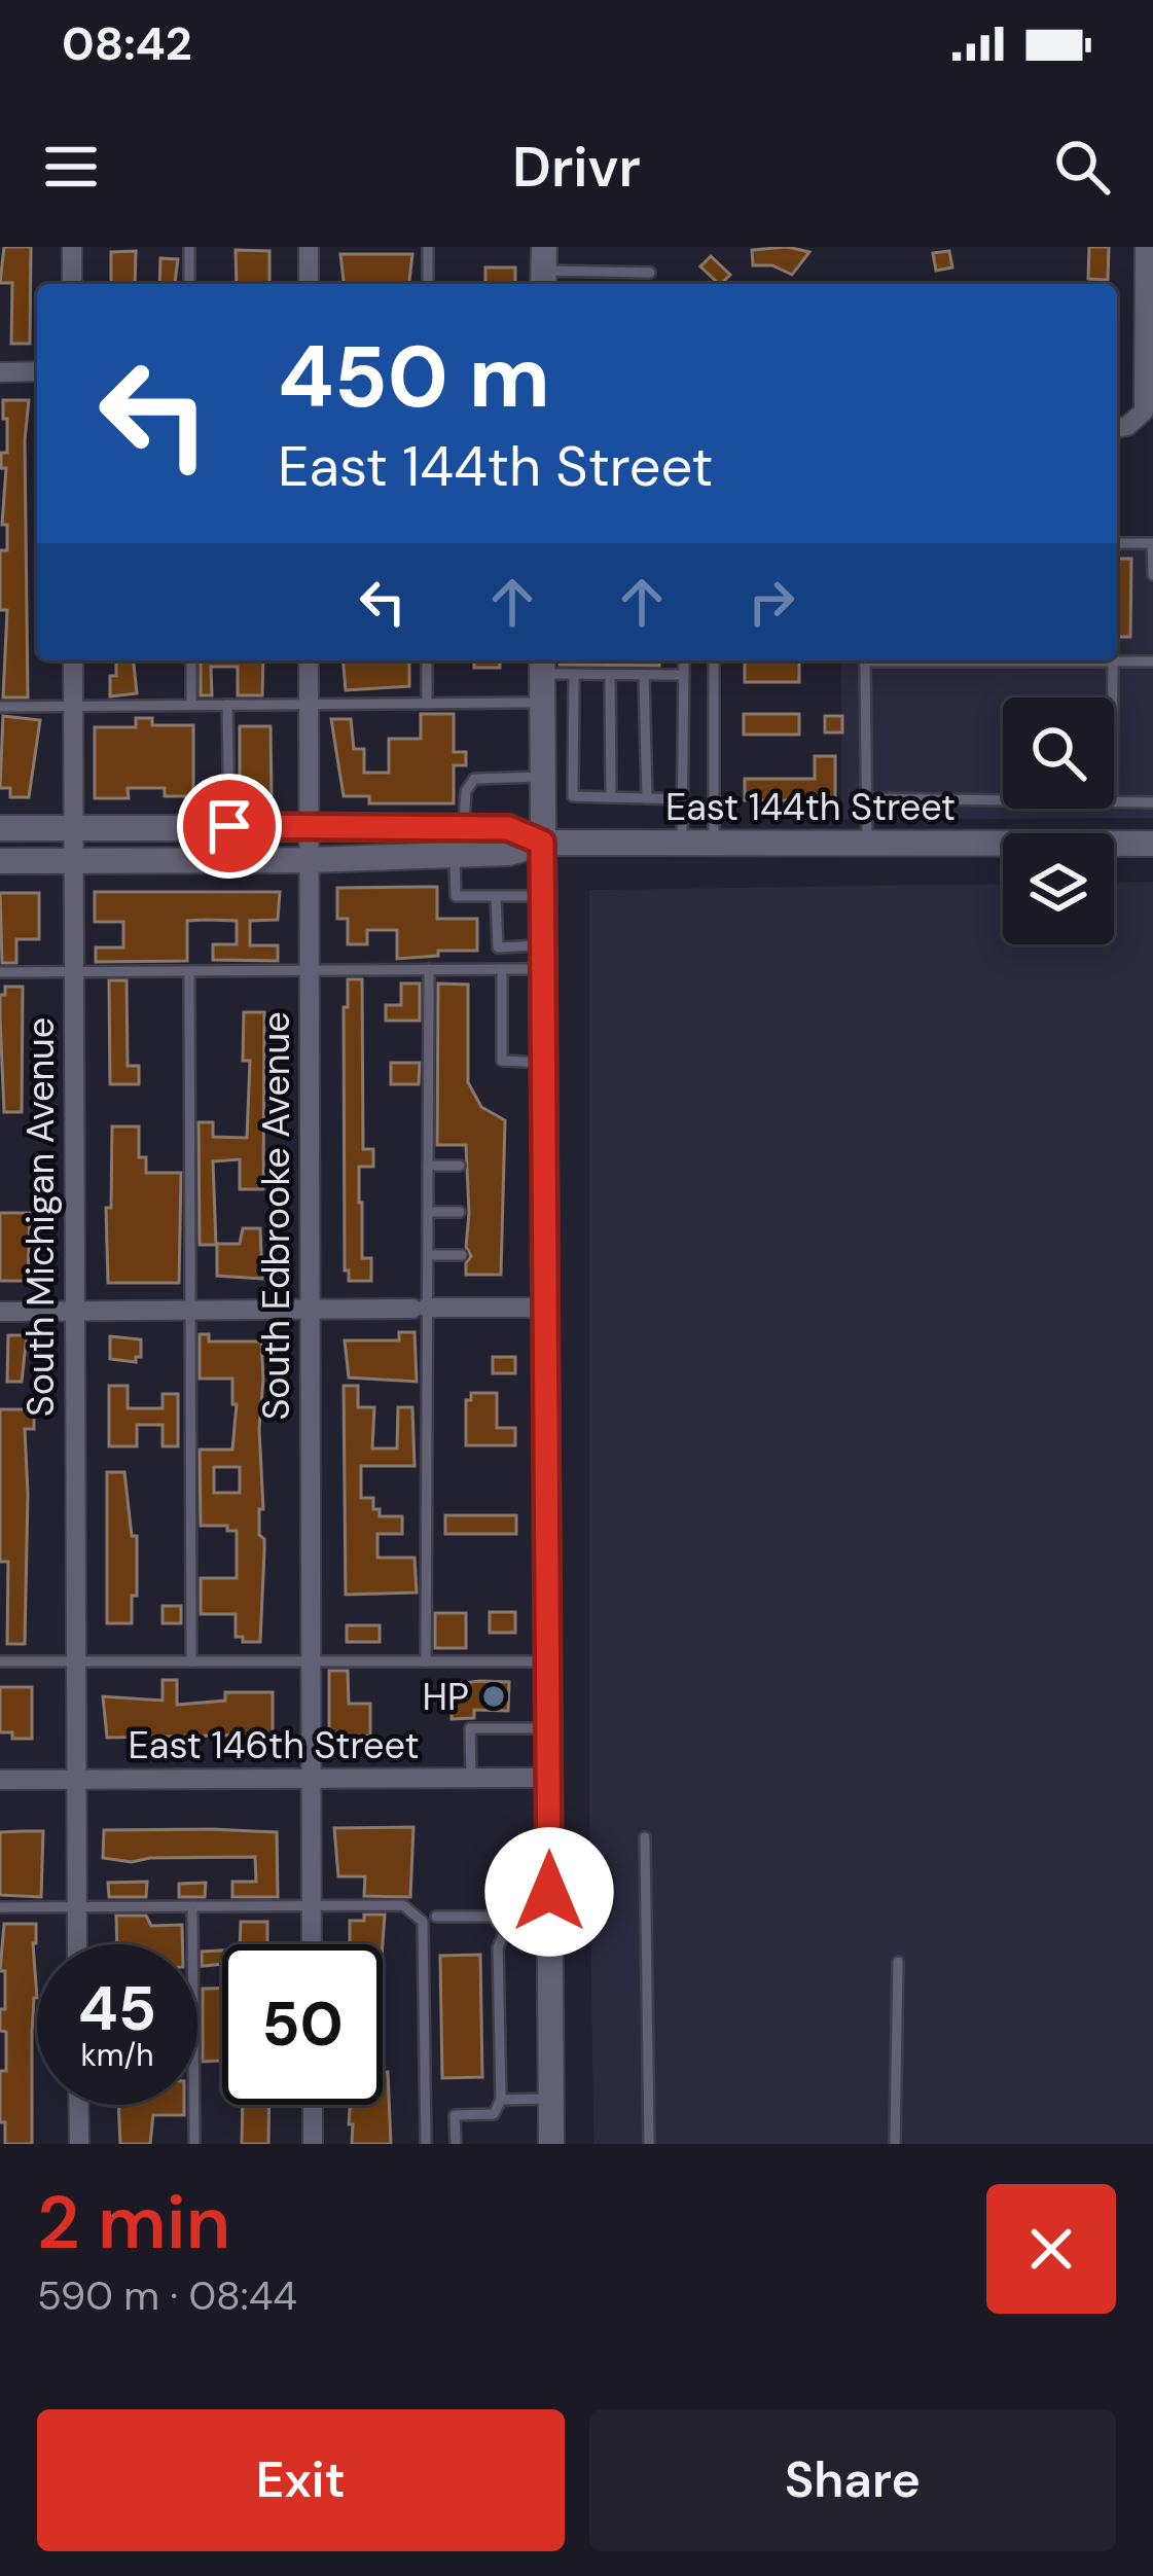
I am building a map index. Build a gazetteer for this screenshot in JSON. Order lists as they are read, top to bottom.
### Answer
{
  "streets": {
    "street": [
      "East 144th Street",
      "South Edbrooke Avenue",
      "South Michigan Avenue",
      "East 146th Street"
    ]
  },
  "crossings": [
    ["East 144th Street", "South Edbrooke Avenue"],
    ["East 144th Street", "South Michigan Avenue"],
    ["South Edbrooke Avenue", "East 146th Street"],
    ["South Michigan Avenue", "East 146th Street"]
  ],
  "places": ["HP"],
  "page": {
    "status": "08:42",
    "header": "Drivr",
    "turn": ["450 m", "East 144th Street"],
    "speed": "45 km/h",
    "limit": "50",
    "heading": ["2 min", "590 m · 08:44"],
    "buttons": ["Exit", "Share"]
  }
}
